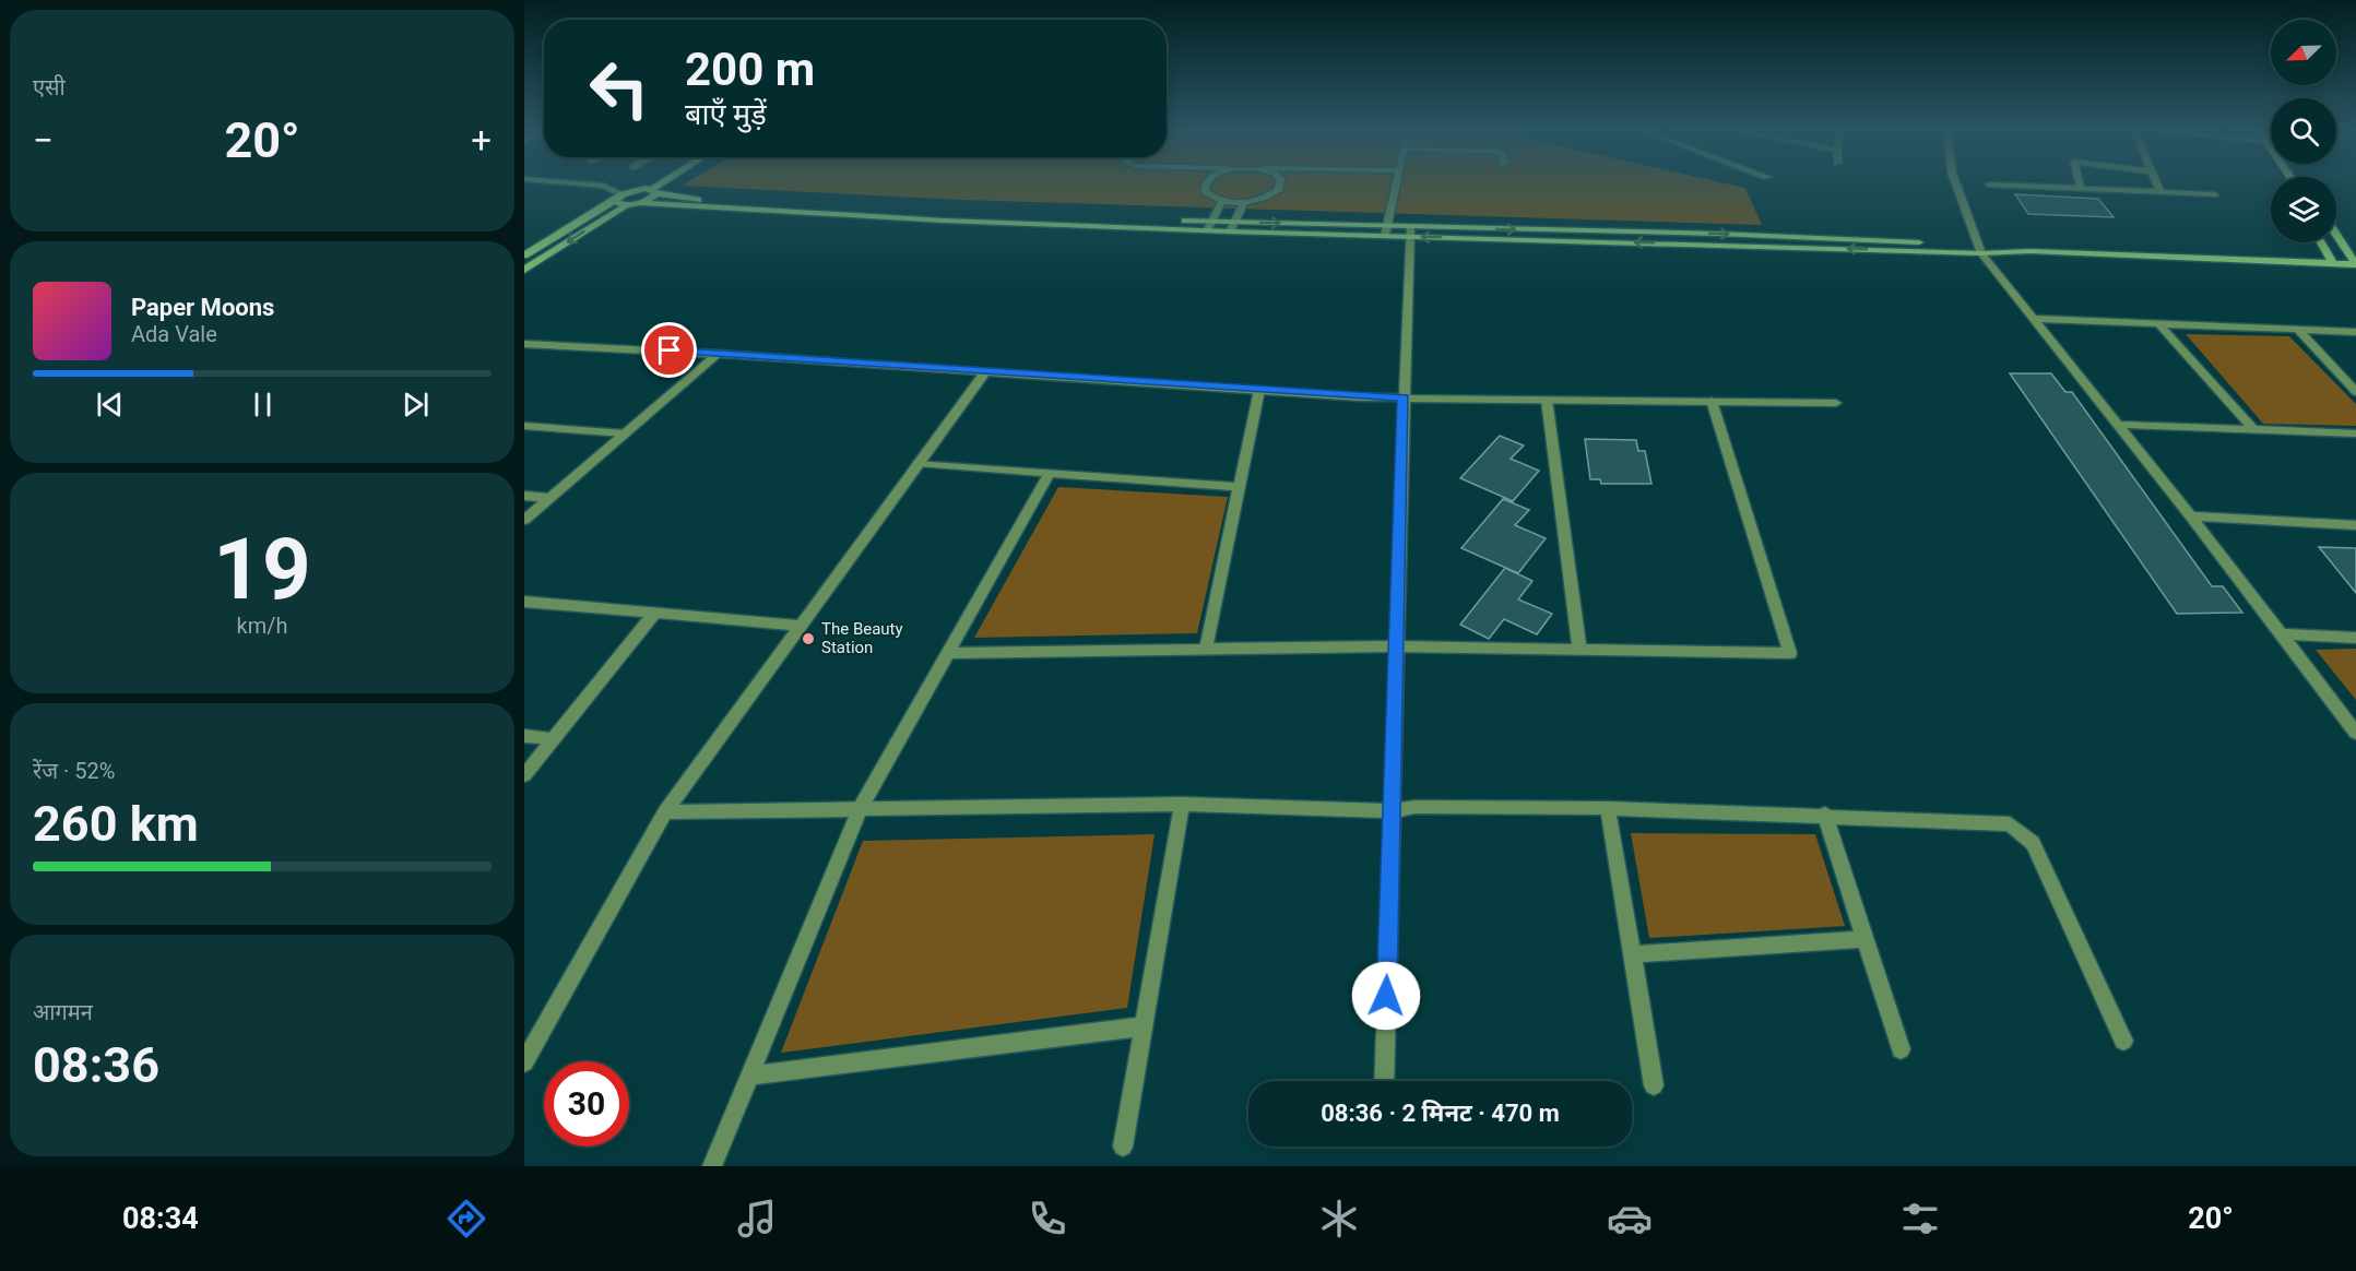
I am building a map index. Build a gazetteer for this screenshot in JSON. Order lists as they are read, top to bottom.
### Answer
{
  "places": ["The Beauty Station"],
  "north": "bottom left",
  "page": {
    "tile": [
      "एसी",
      ["19", "km/h"],
      ["रेंज · 52%", "260 km"],
      ["आगमन", "08:36"]
    ],
    "turn": ["200 m", "बाएँ मुड़ें"],
    "heat": ["−", "20°", "+"],
    "song": ["Paper Moons", "Ada Vale"],
    "limit": "30",
    "trip": "08:36 · 2 मिनट · 470 m",
    "tabs": ["08:34", "20°"]
  }
}
